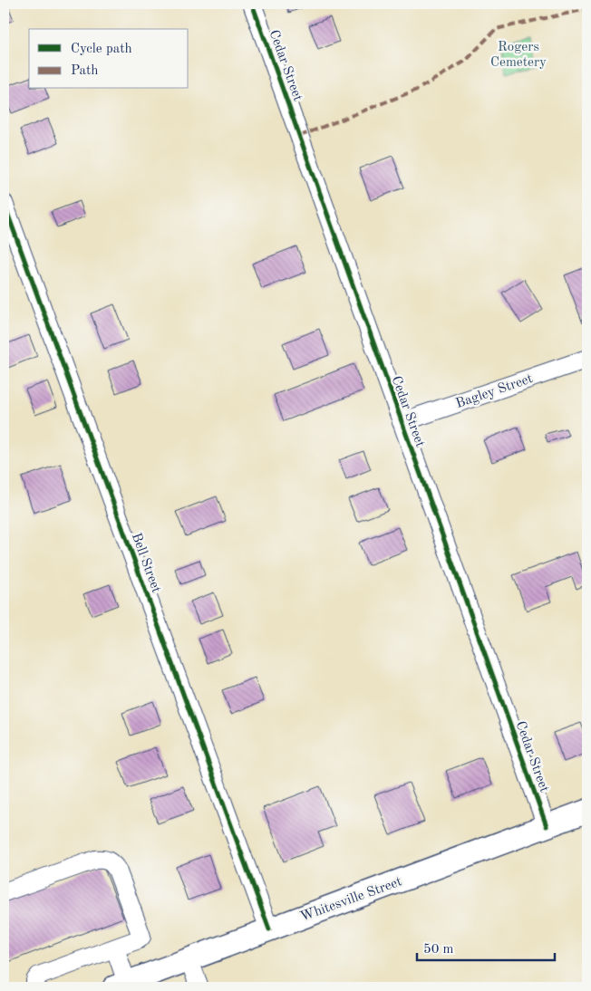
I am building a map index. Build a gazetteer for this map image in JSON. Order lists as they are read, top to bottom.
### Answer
{
  "streets": {
    "main road": ["Whitesville Street"],
    "street": ["Cedar Street", "Bagley Street", "Bell Street"]
  },
  "crossings": [
    ["Cedar Street", "Bagley Street"],
    ["Cedar Street", "Whitesville Street"],
    ["Bell Street", "Whitesville Street"]
  ],
  "parks": ["Rogers Cemetery"],
  "legend": ["Cycle path", "Path"],
  "scale_bar": "50 m"
}
